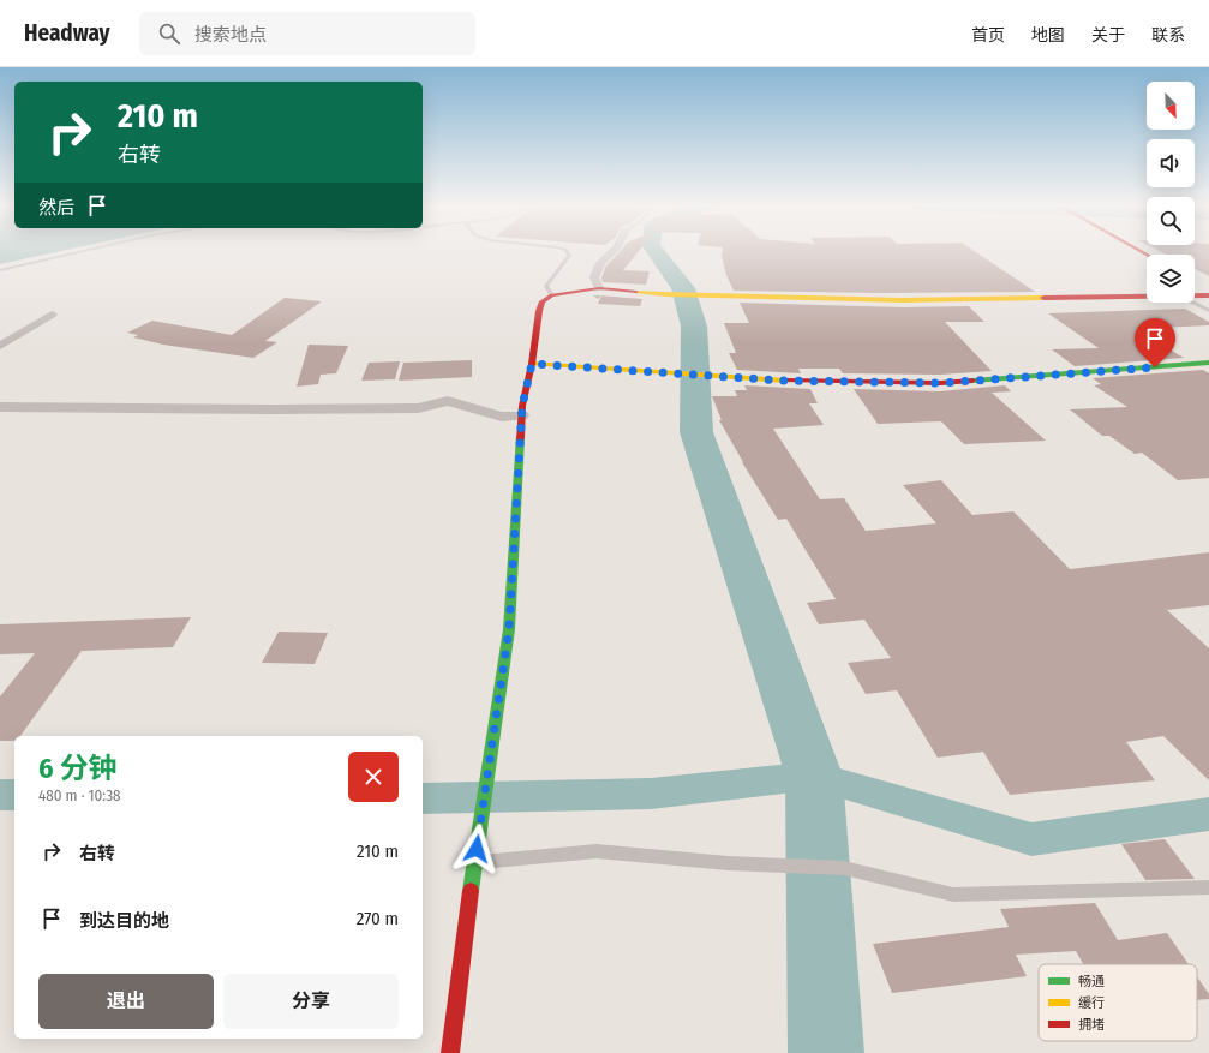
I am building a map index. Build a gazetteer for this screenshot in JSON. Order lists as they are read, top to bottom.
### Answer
{
  "legend": ["畅通", "缓行", "拥堵"],
  "north": "bottom right",
  "page": {
    "header": "Headway",
    "search": "搜索地点",
    "nav": [
      "首页",
      "地图",
      "关于",
      "联系"
    ],
    "turn": ["210 m", "右转"],
    "then": "然后",
    "heading": ["6 分钟", "480 m · 10:38"],
    "list": [
      {
        "name": "右转",
        "value": "210 m"
      },
      {
        "name": "到达目的地",
        "value": "270 m"
      }
    ],
    "buttons": ["退出", "分享"]
  }
}
